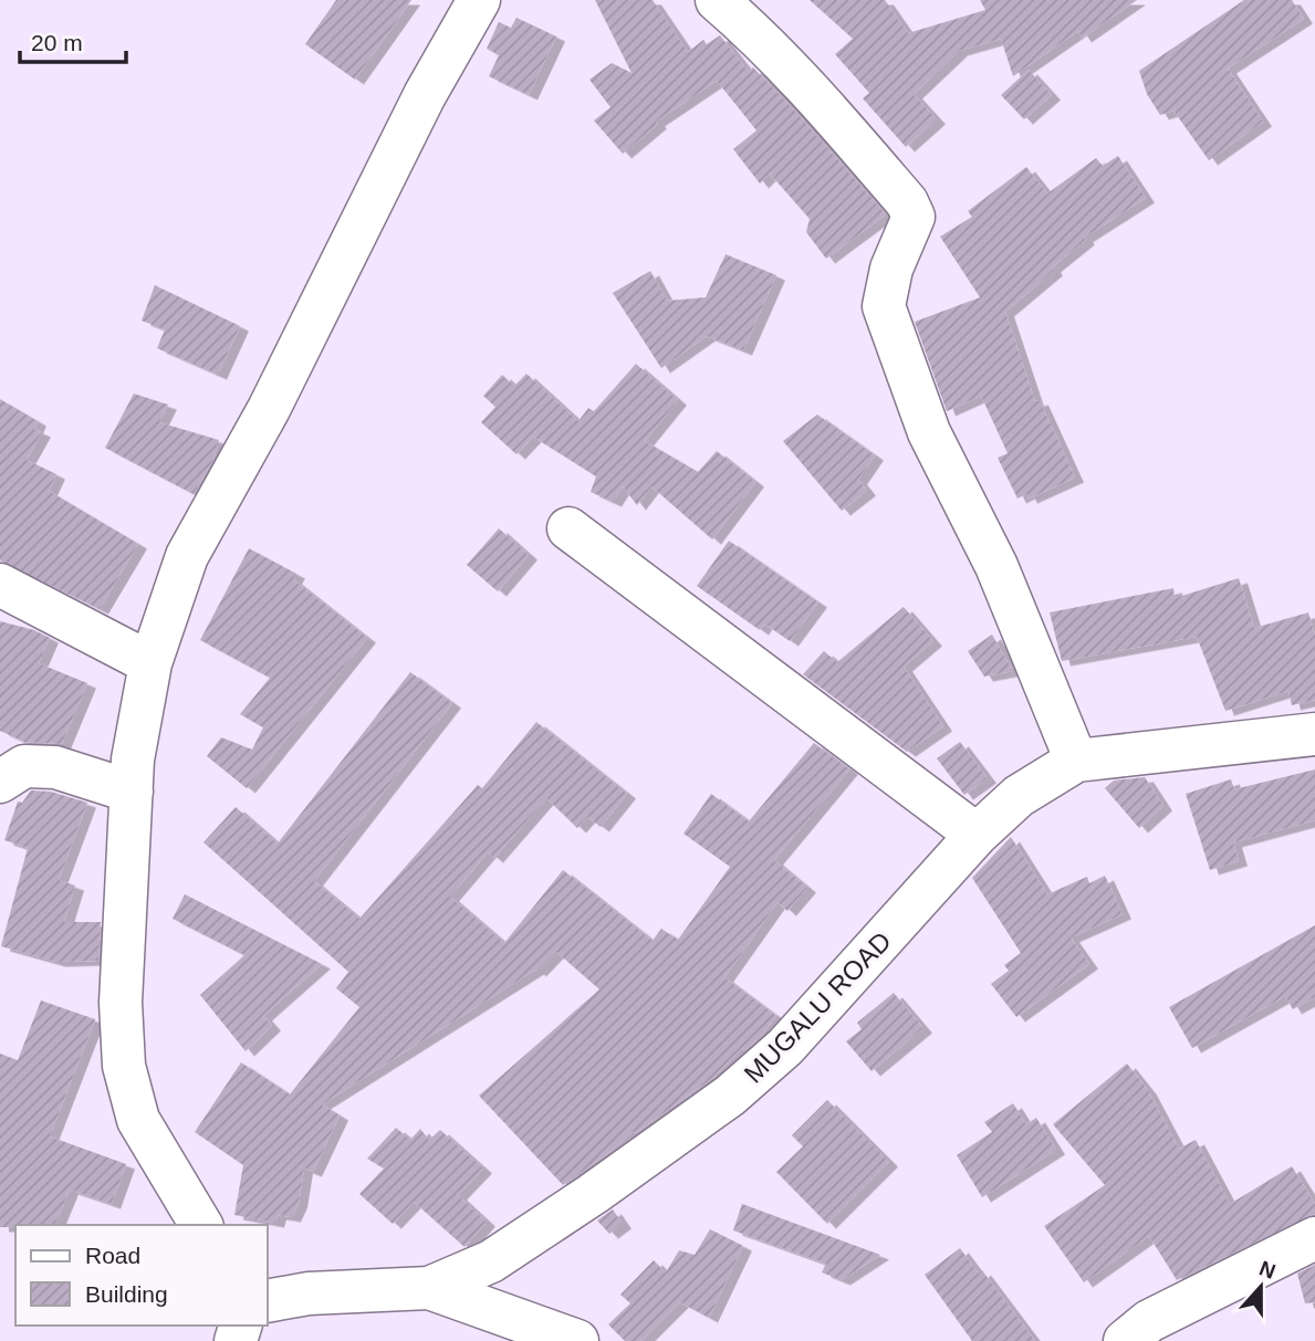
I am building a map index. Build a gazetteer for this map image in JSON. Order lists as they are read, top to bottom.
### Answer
{
  "streets": {
    "street": ["MUGALU ROAD"]
  },
  "legend": ["Road", "Building"],
  "scale_bar": "20 m",
  "north": "top"
}
